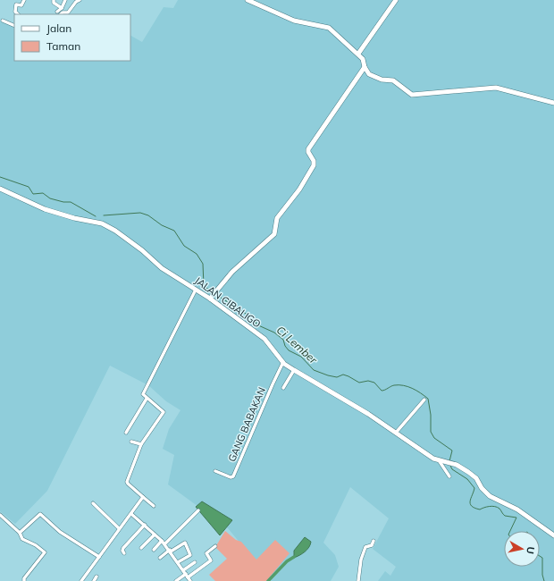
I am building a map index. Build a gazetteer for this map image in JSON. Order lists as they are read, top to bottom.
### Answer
{
  "streets": {
    "main road": ["JALAN CIBALIGO"],
    "street": ["GANG BABAKAN"]
  },
  "crossings": [
    ["JALAN CIBALIGO", "GANG BABAKAN"]
  ],
  "water": ["Ci Lember"],
  "legend": ["Jalan", "Taman"],
  "north": "right"
}
